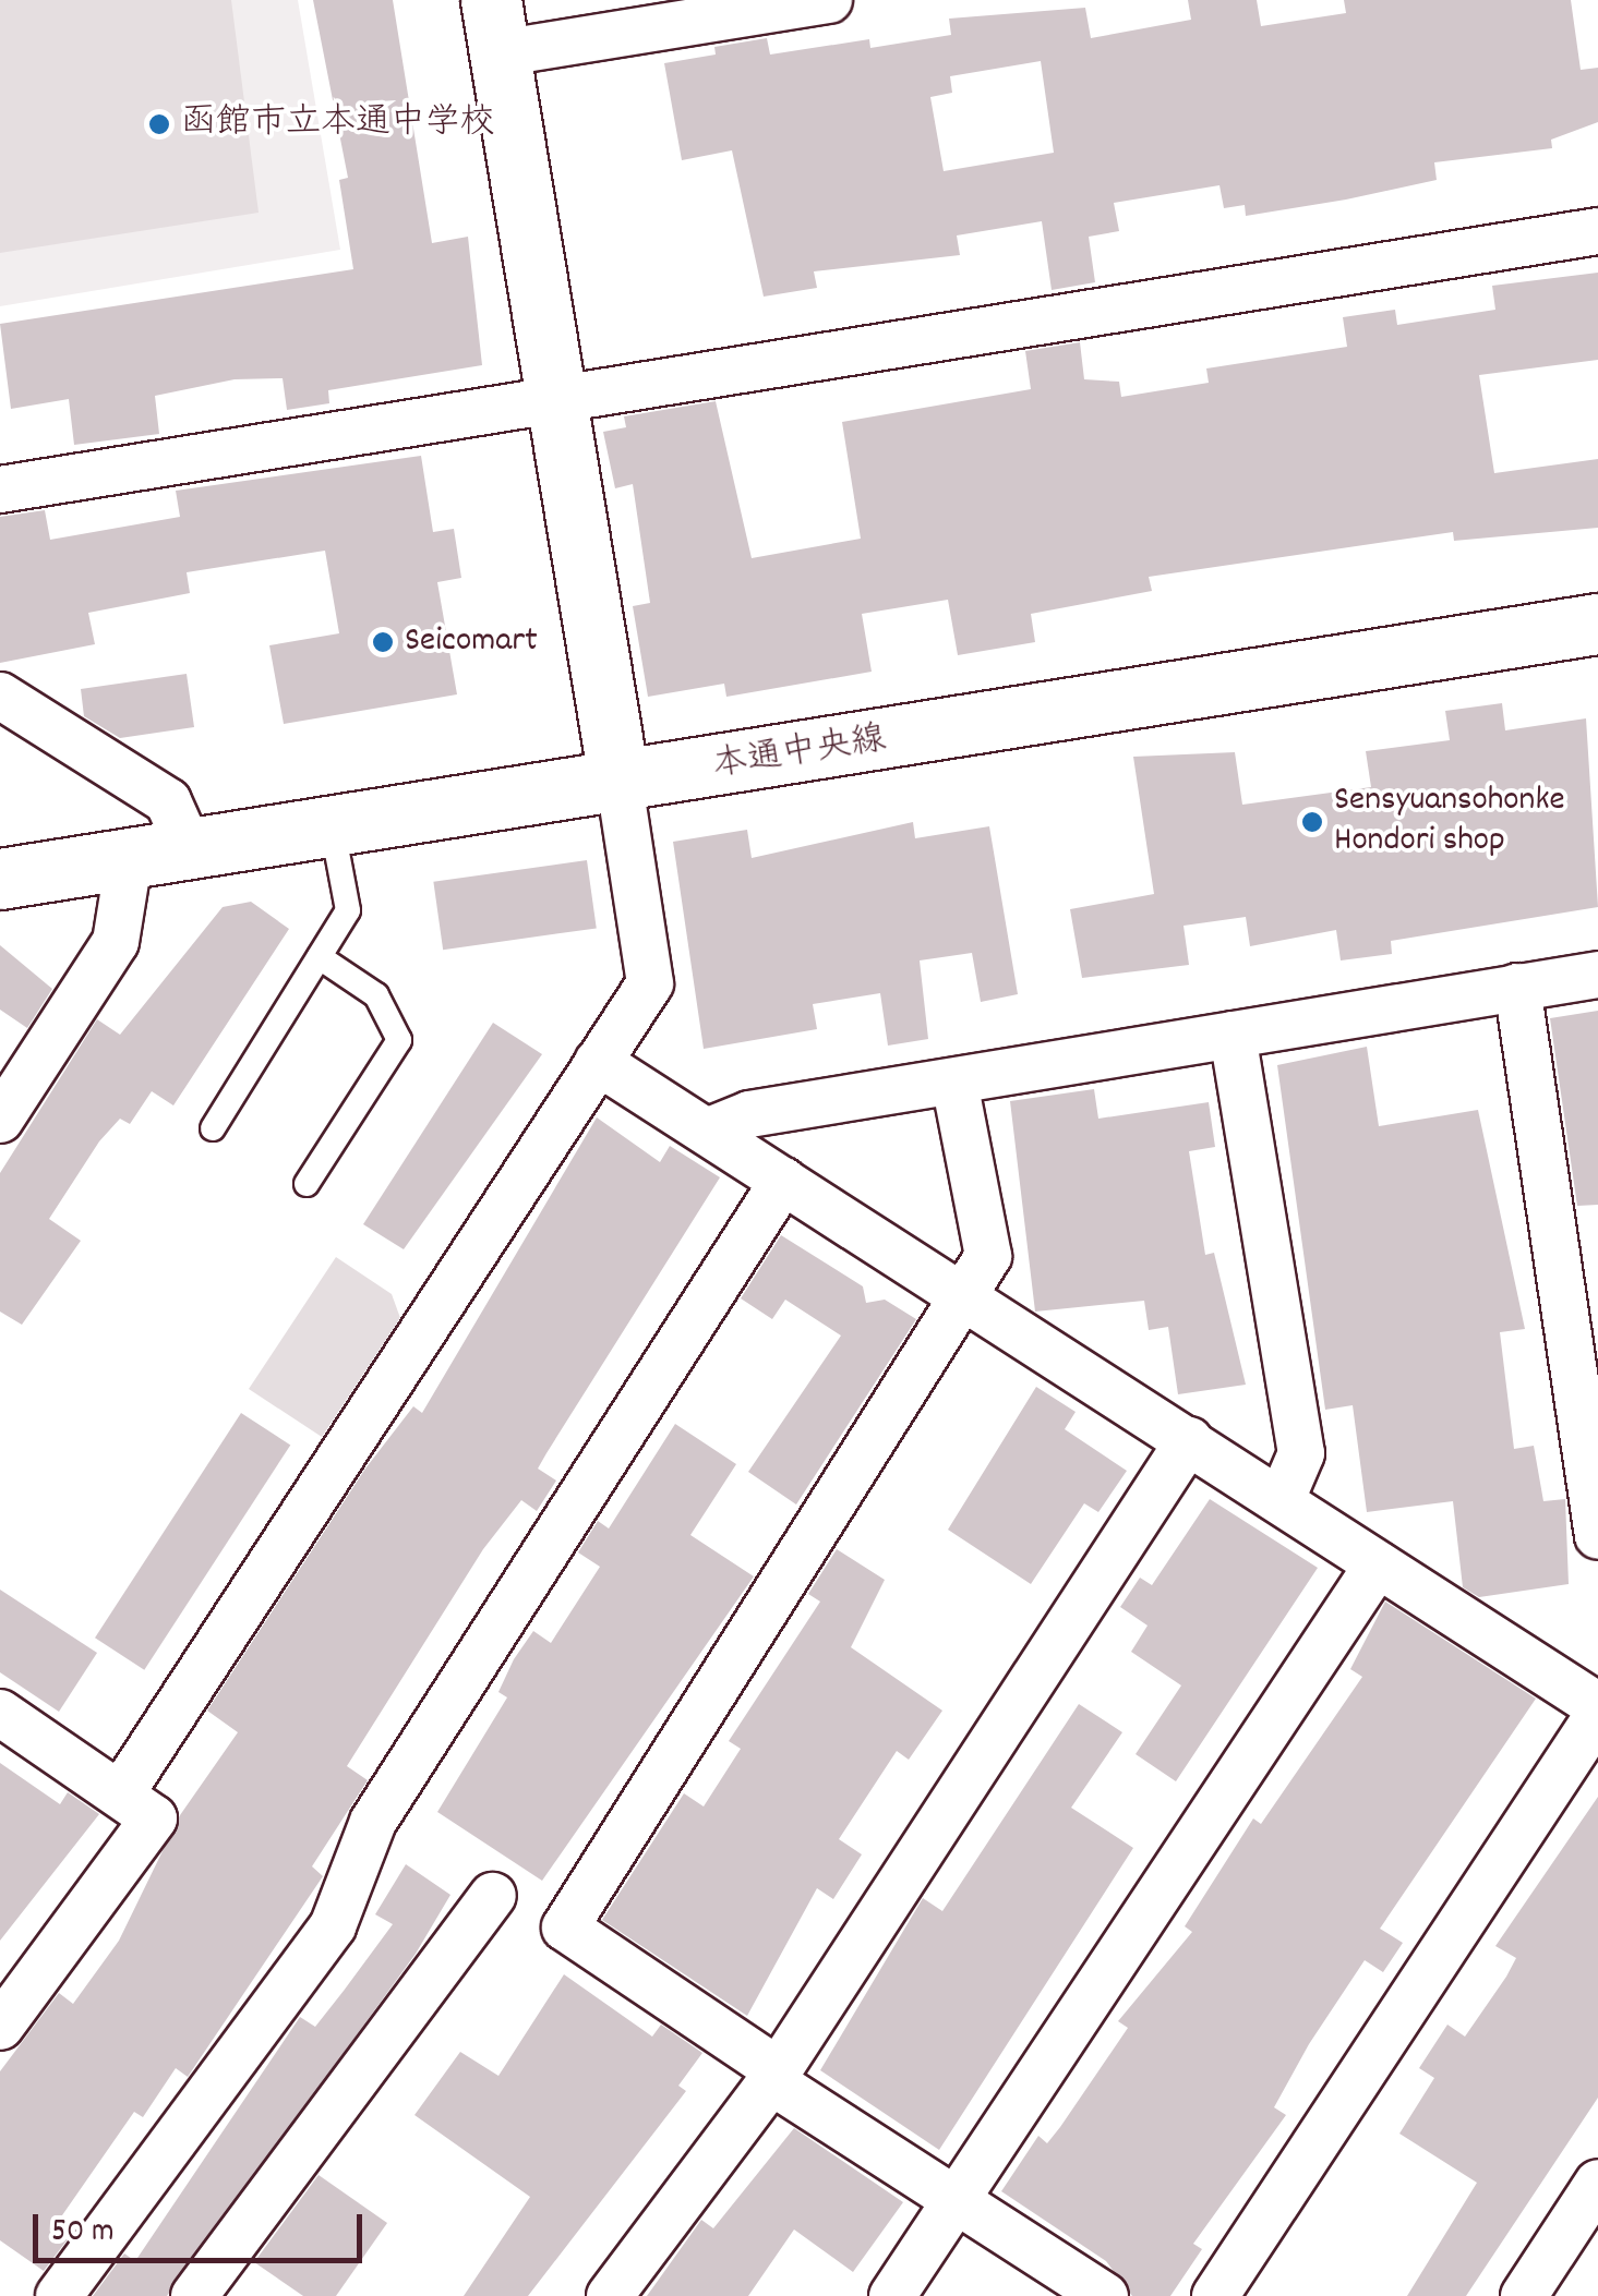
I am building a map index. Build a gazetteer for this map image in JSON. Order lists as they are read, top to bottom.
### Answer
{
  "streets": {
    "street": ["本通中央線"]
  },
  "places": ["函館市立本通中学校", "Seicomart", "Sensyuansohonke Hondori shop"],
  "scale_bar": "50 m"
}
